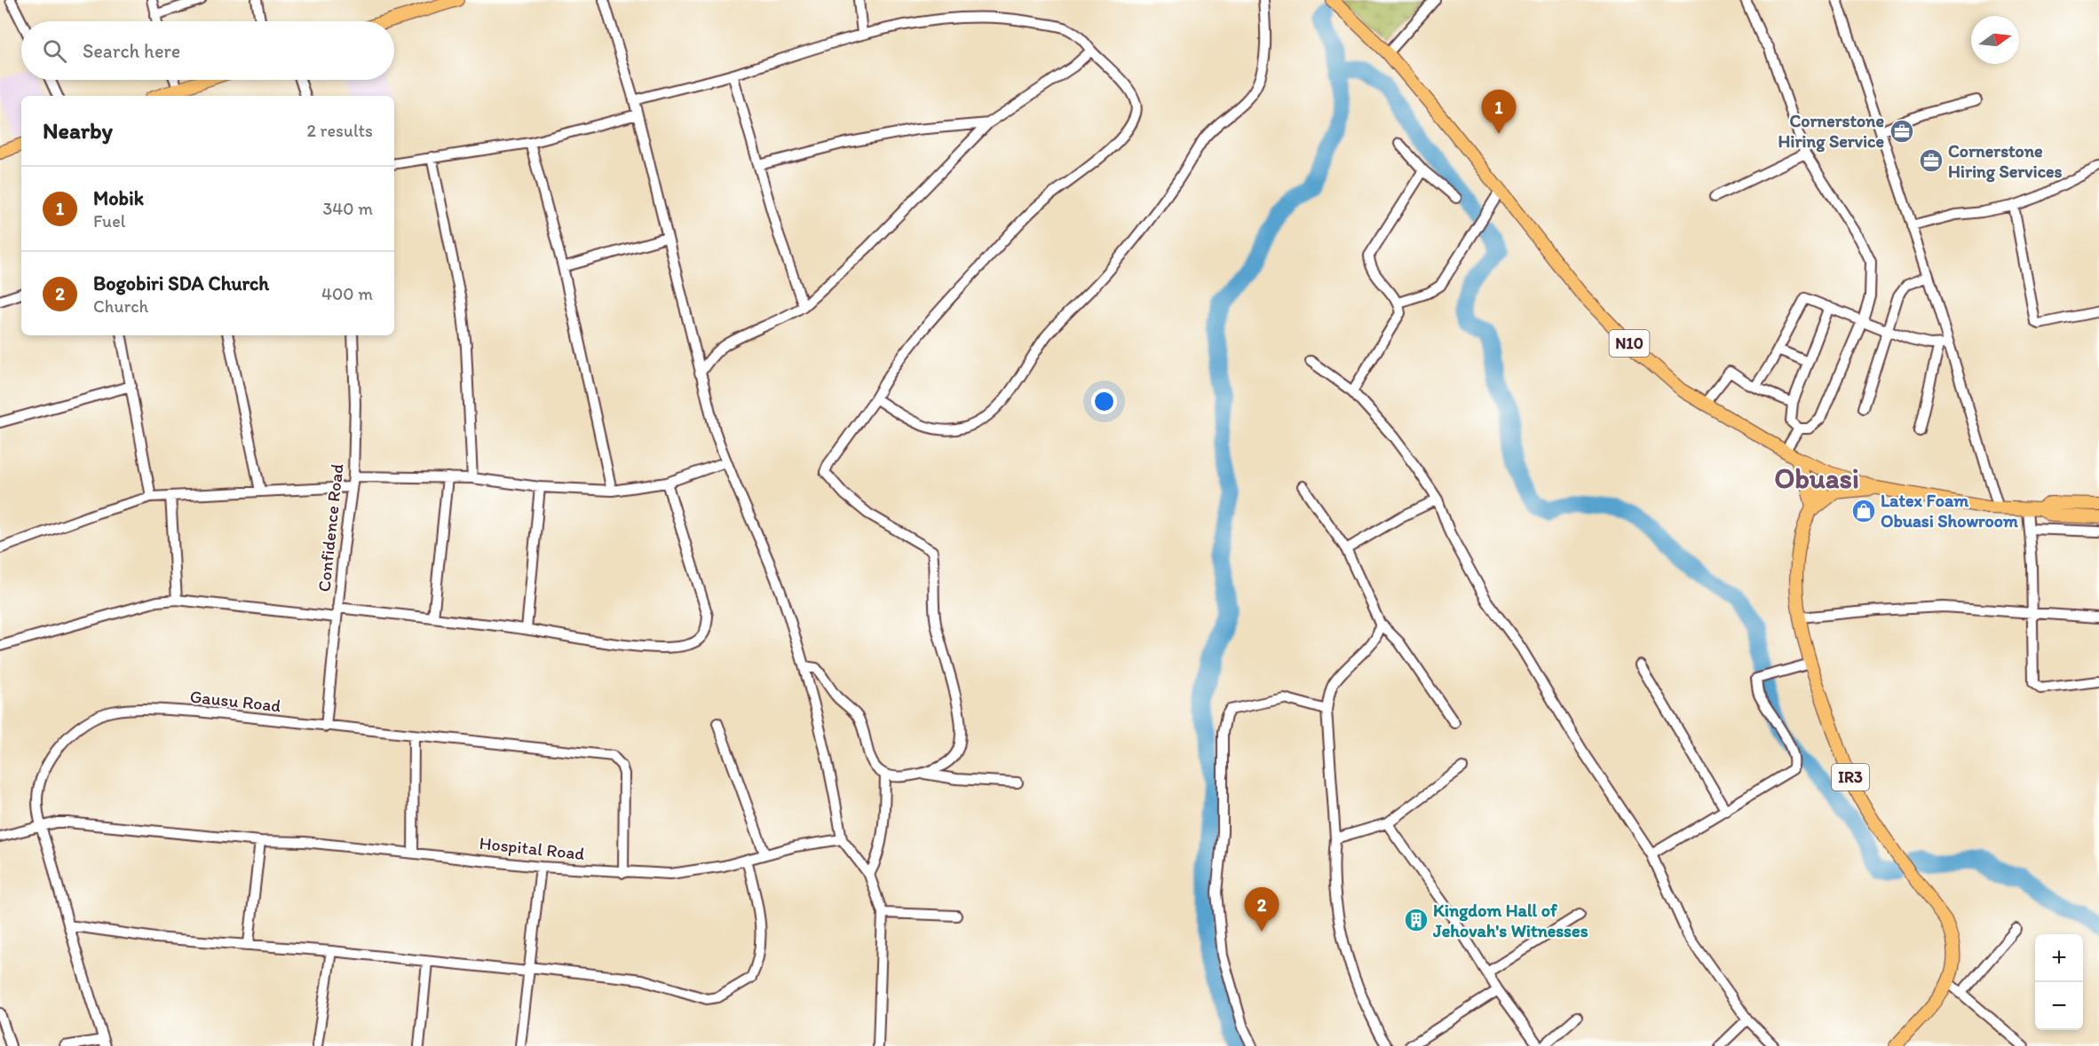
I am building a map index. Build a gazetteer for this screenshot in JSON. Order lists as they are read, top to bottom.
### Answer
{
  "streets": {
    "main road": ["N10", "IR3"],
    "street": ["Confidence Road", "Gausu Road", "Hospital Road"]
  },
  "crossings": [
    ["N10", "IR3"],
    ["Confidence Road", "Gausu Road"],
    ["Gausu Road", "Hospital Road"]
  ],
  "districts": ["Obuasi"],
  "places": {
    "office": ["Cornerstone Hiring Service", "Cornerstone Hiring Services"],
    "shop": ["Latex Foam Obuasi Showroom"],
    "building": ["Kingdom Hall of Jehovah's Witnesses"]
  },
  "north": "right",
  "page": {
    "search": "Search here",
    "pins": ["1", "2"],
    "heading": ["Nearby", "2 results"],
    "list": [
      {
        "mark": "1",
        "name": "Mobik",
        "note": "Fuel",
        "value": "340 m"
      },
      {
        "mark": "2",
        "name": "Bogobiri SDA Church",
        "note": "Church",
        "value": "400 m"
      }
    ],
    "map_buttons": ["+", "−"]
  }
}
